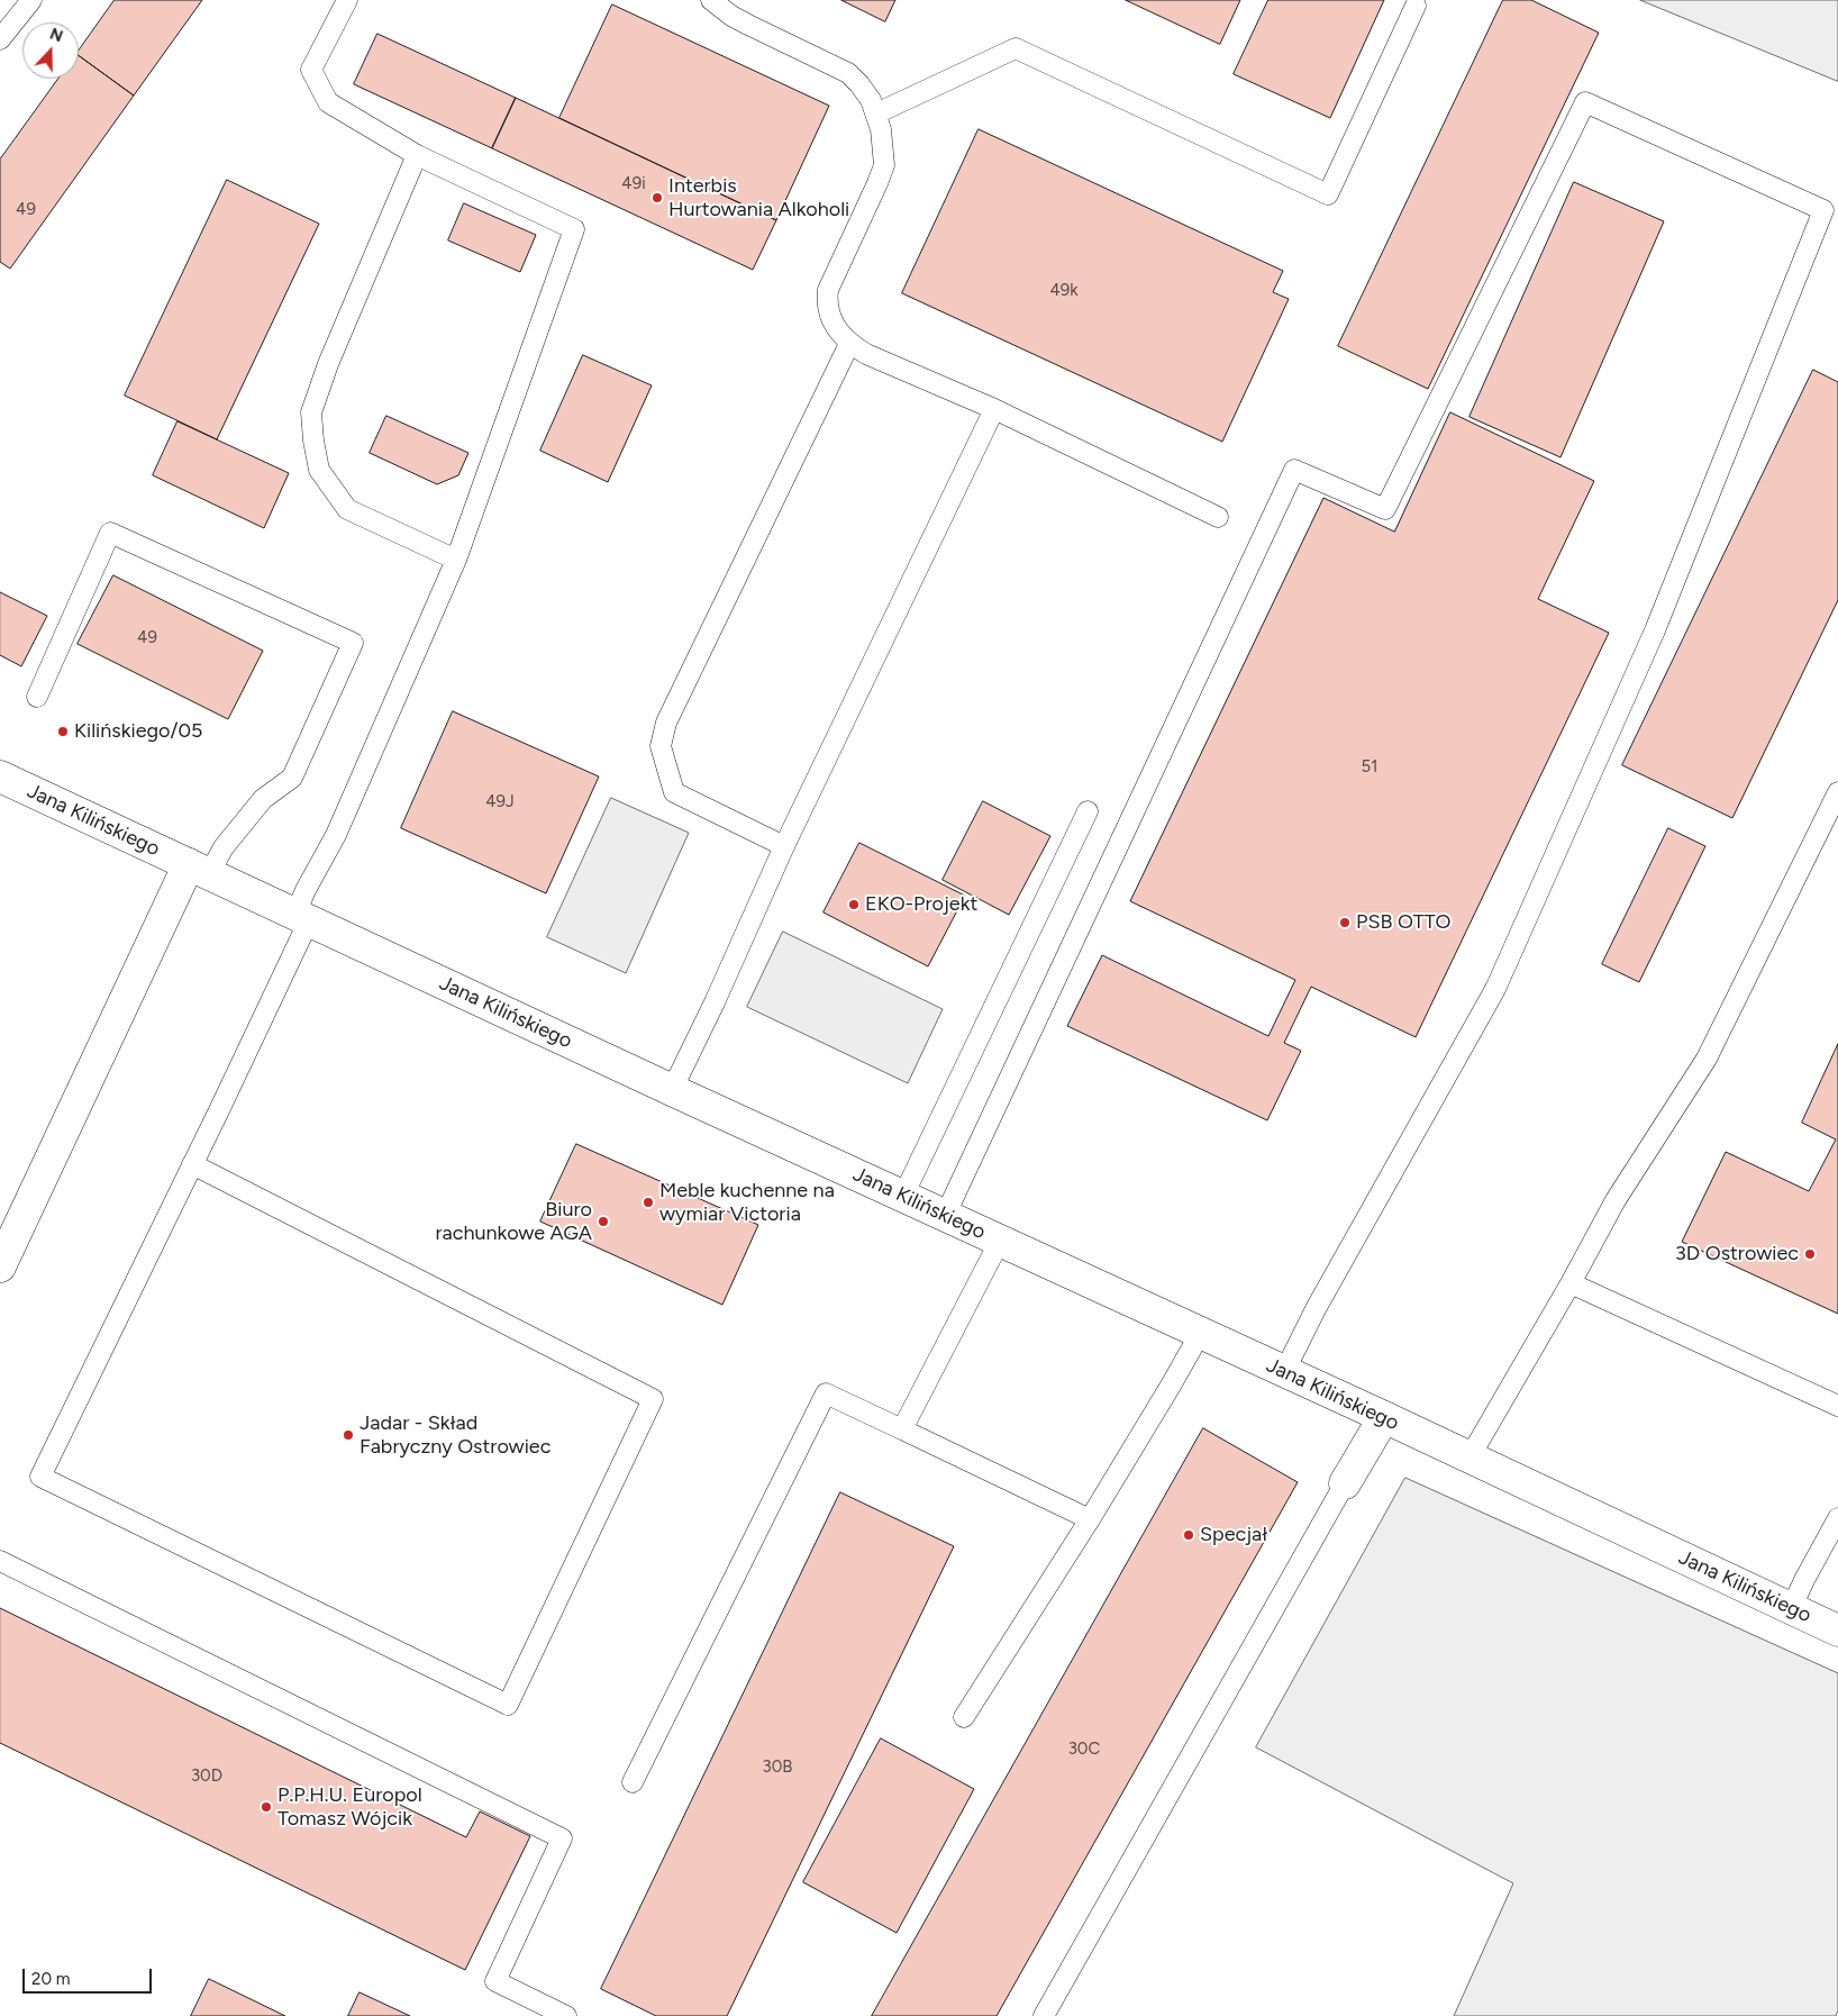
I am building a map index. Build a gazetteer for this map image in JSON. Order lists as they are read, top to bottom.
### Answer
{
  "streets": {
    "street": ["Jana Kilińskiego"]
  },
  "places": [
    "Interbis Hurtowania Alkoholi",
    "Kilińskiego/05",
    "EKO-Projekt",
    "PSB OTTO",
    "Meble kuchenne na wymiar Victoria",
    "Biuro rachunkowe AGA",
    "3D Ostrowiec",
    "Jadar - Skład Fabryczny Ostrowiec",
    "Specjał",
    "P.P.H.U. Europol Tomasz Wójcik"
  ],
  "house_numbers": [
    "49i",
    "49",
    "49k",
    "49",
    "51",
    "49J",
    "30C",
    "30B",
    "30D"
  ],
  "scale_bar": "20 m",
  "north": "top"
}
